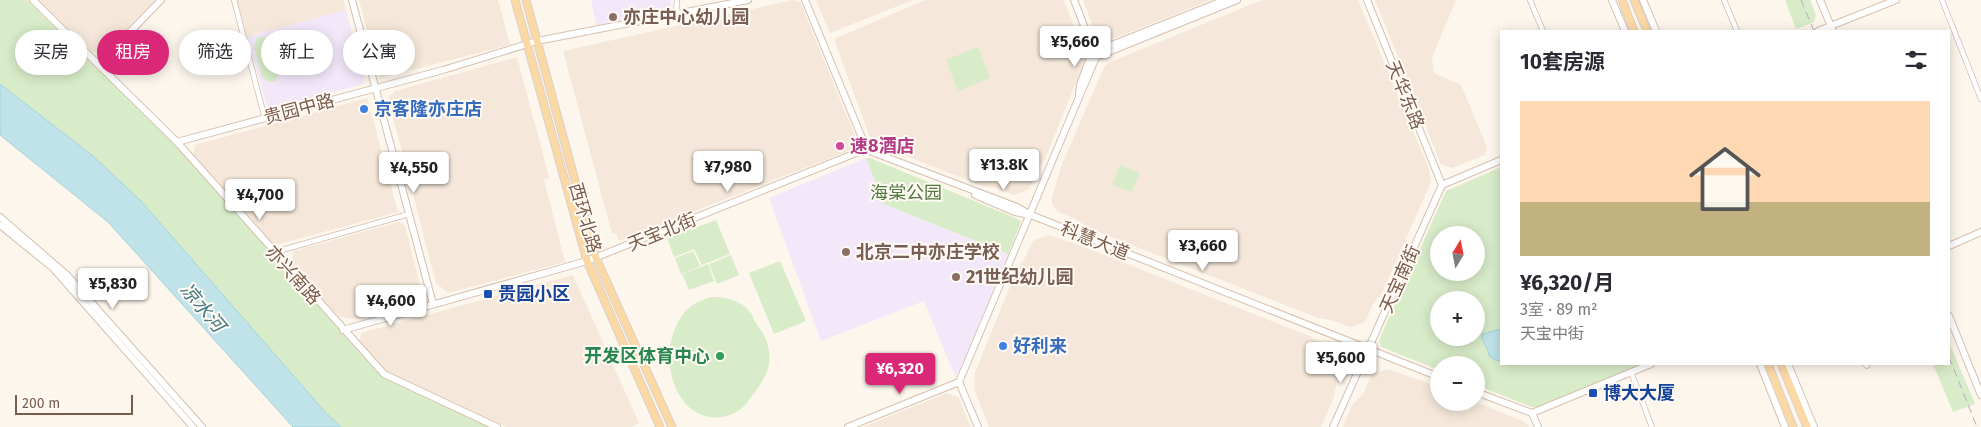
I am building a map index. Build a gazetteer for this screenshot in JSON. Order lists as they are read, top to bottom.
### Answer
{
  "streets": {
    "main road": ["西环北路"],
    "street": [
      "天华东路",
      "贵园中路",
      "天宝北街",
      "科慧大道",
      "亦兴南路",
      "天宝南街"
    ]
  },
  "crossings": [
    ["天华东路", "天宝南街"],
    ["贵园中路", "西环北路"],
    ["贵园中路", "亦兴南路"],
    ["西环北路", "天宝北街"],
    ["天宝北街", "科慧大道"],
    ["天宝北街", "亦兴南路"],
    ["科慧大道", "天宝南街"]
  ],
  "water": ["凉水河"],
  "parks": ["海棠公园"],
  "places": {
    "other": [
      "亦庄中心幼儿园",
      "京客隆亦庄店",
      "速8酒店",
      "北京二中亦庄学校",
      "21世纪幼儿园",
      "好利来",
      "开发区体育中心"
    ],
    "transit": ["贵园小区", "博大大厦"]
  },
  "scale_bar": "200 m",
  "north": "top",
  "page": {
    "price": [
      "¥5,660",
      "¥13.8K",
      "¥7,980",
      "¥4,550",
      "¥4,700",
      "¥3,660",
      "¥5,830",
      "¥4,600",
      "¥5,600",
      "¥6,320"
    ],
    "chip": [
      "买房",
      "租房",
      "筛选",
      "新上",
      "公寓"
    ],
    "heading": "10套房源",
    "list": [
      {
        "name": "¥6,320/月",
        "note": "3室 · 89 m² · 天宝中街"
      }
    ],
    "map_buttons": ["+", "−"],
    "scale": "200 m"
  }
}
